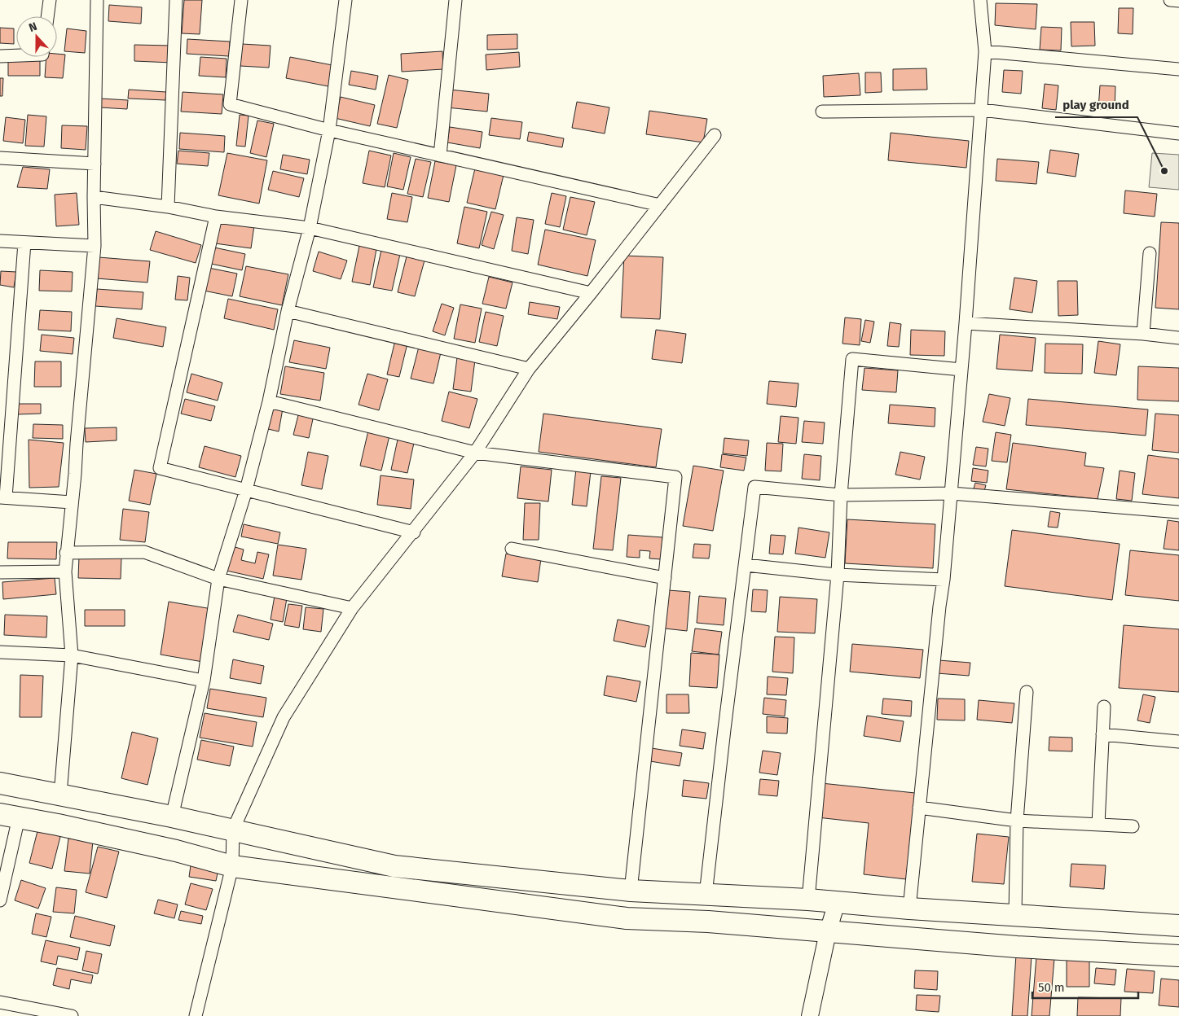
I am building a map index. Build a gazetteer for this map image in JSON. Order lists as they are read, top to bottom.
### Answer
{
  "places": ["play ground"],
  "scale_bar": "50 m",
  "north": "top"
}
